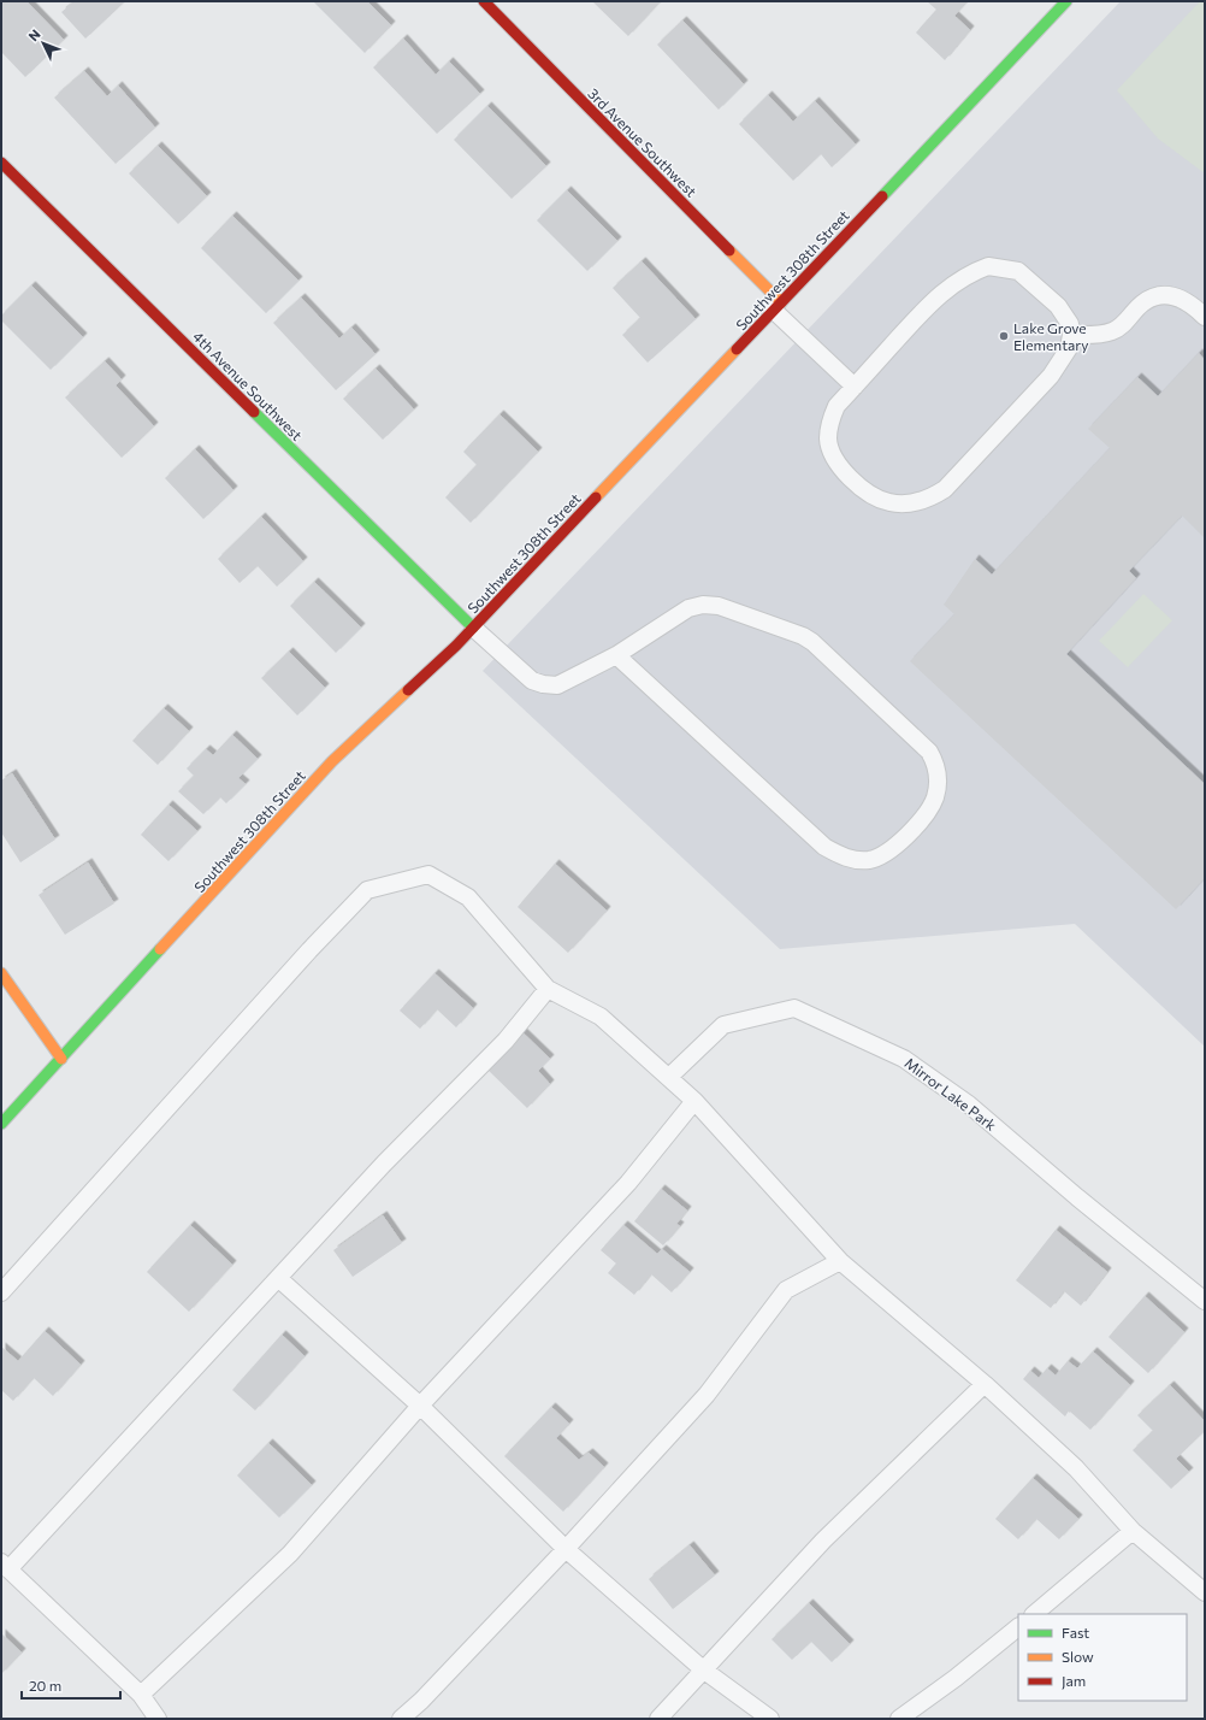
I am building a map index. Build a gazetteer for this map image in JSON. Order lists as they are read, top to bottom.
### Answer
{
  "streets": {
    "street": ["3rd Avenue Southwest", "Southwest 308th Street", "4th Avenue Southwest"],
    "lane": ["Mirror Lake Park"]
  },
  "crossings": [
    ["3rd Avenue Southwest", "Southwest 308th Street"],
    ["Southwest 308th Street", "4th Avenue Southwest"]
  ],
  "places": ["Lake Grove Elementary"],
  "legend": ["Fast", "Slow", "Jam"],
  "scale_bar": "20 m",
  "north": "top left"
}
